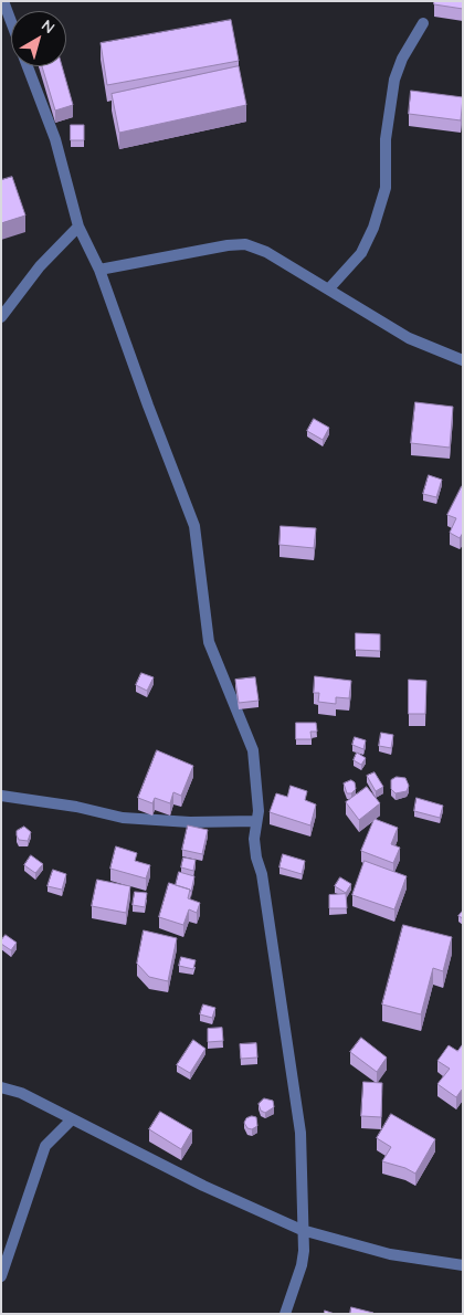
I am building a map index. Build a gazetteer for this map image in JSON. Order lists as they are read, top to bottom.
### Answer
{
  "north": "top right"
}
